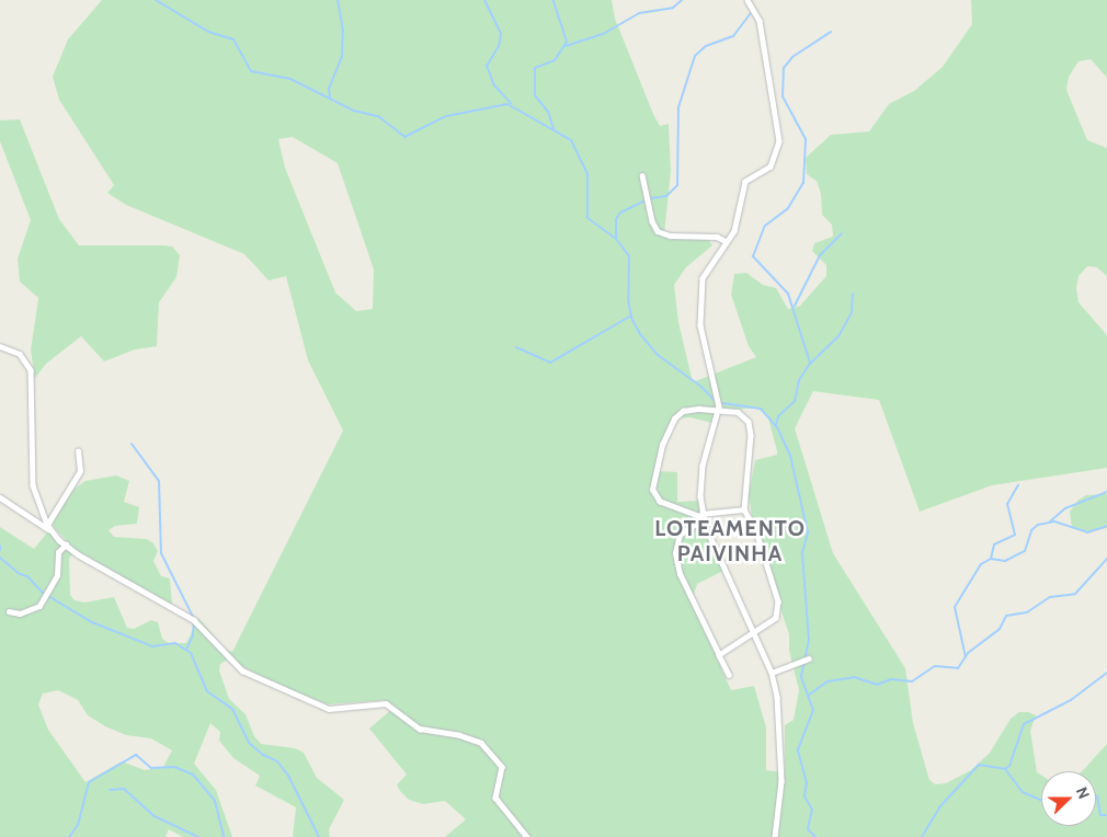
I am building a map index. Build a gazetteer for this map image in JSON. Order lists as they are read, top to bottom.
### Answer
{
  "districts": ["LOTEAMENTO PAIVINHA"],
  "north": "right"
}
